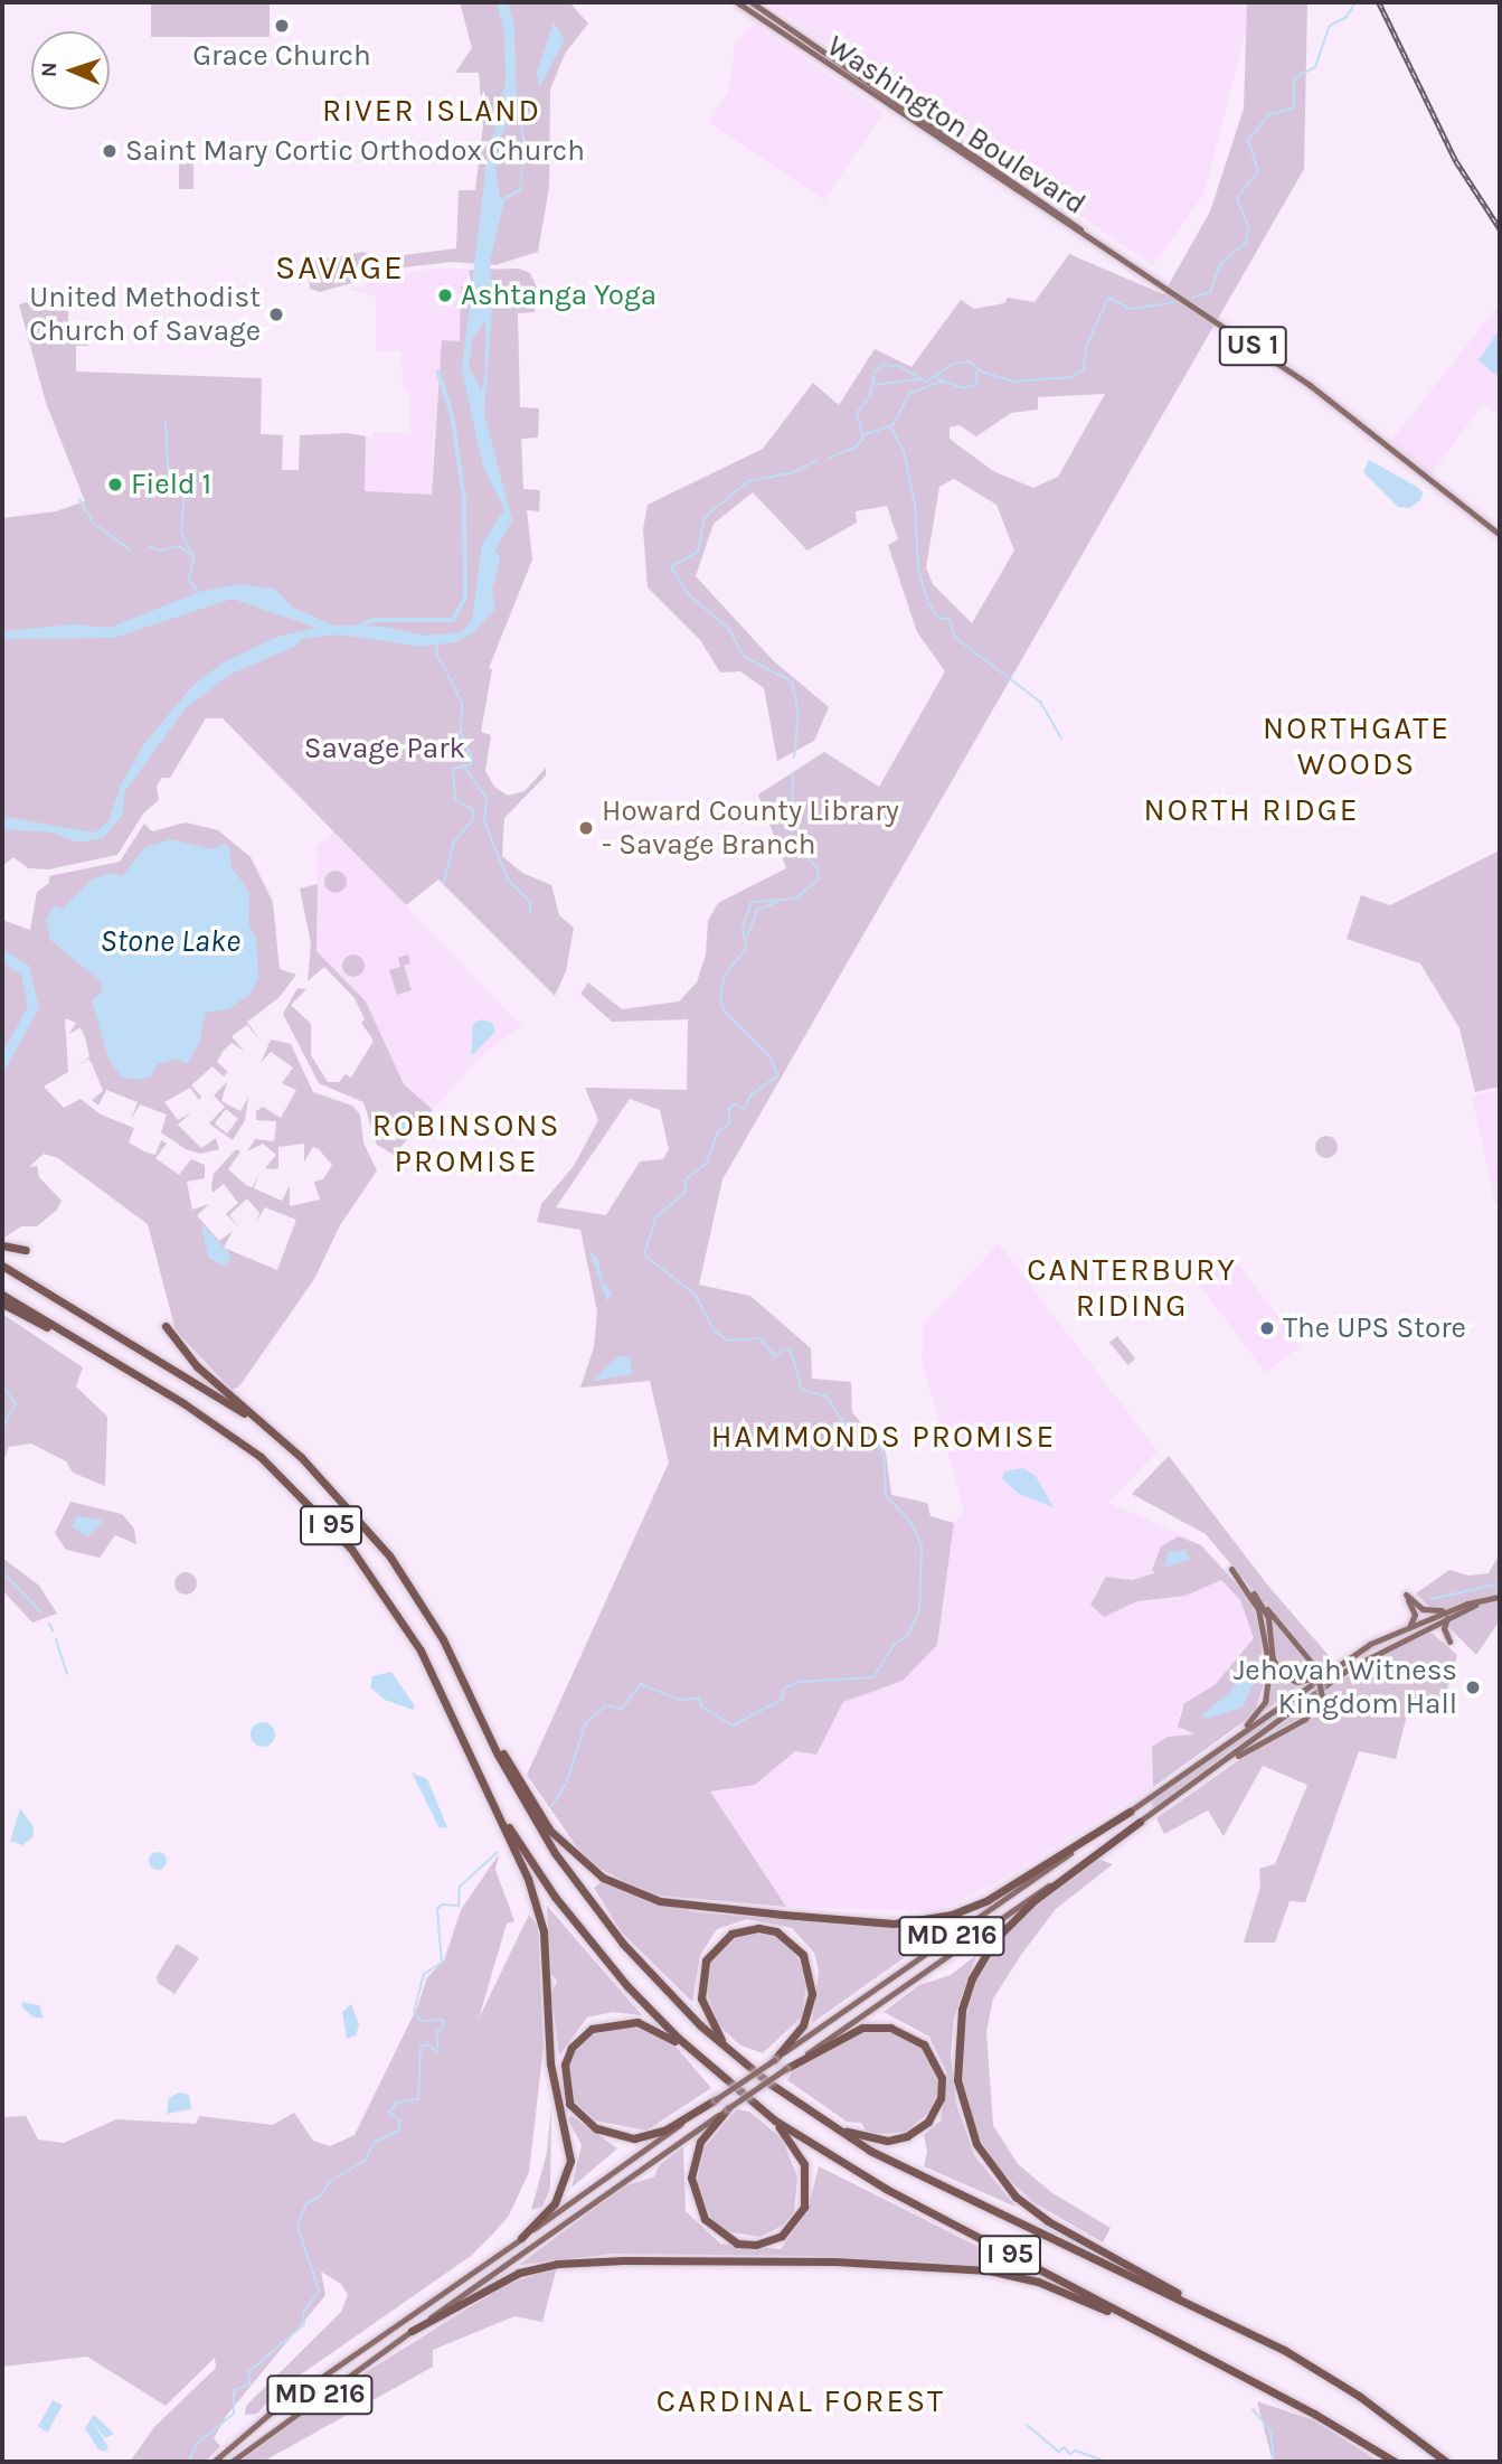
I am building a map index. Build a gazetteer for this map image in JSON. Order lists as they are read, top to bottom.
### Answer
{
  "streets": {
    "highway": ["I 95"],
    "main road": ["Washington Boulevard", "US 1", "MD 216"]
  },
  "districts": [
    "RIVER ISLAND",
    "SAVAGE",
    "NORTHGATE WOODS",
    "NORTH RIDGE",
    "ROBINSONS PROMISE",
    "CANTERBURY RIDING",
    "HAMMONDS PROMISE",
    "CARDINAL FOREST"
  ],
  "water": ["Stone Lake"],
  "parks": ["Savage Park"],
  "places": [
    "Grace Church",
    "Saint Mary Cortic Orthodox Church",
    "Ashtanga Yoga",
    "United Methodist Church of Savage",
    "Field 1",
    "Howard County Library - Savage Branch",
    "The UPS Store",
    "Jehovah Witness Kingdom Hall"
  ],
  "north": "left"
}
